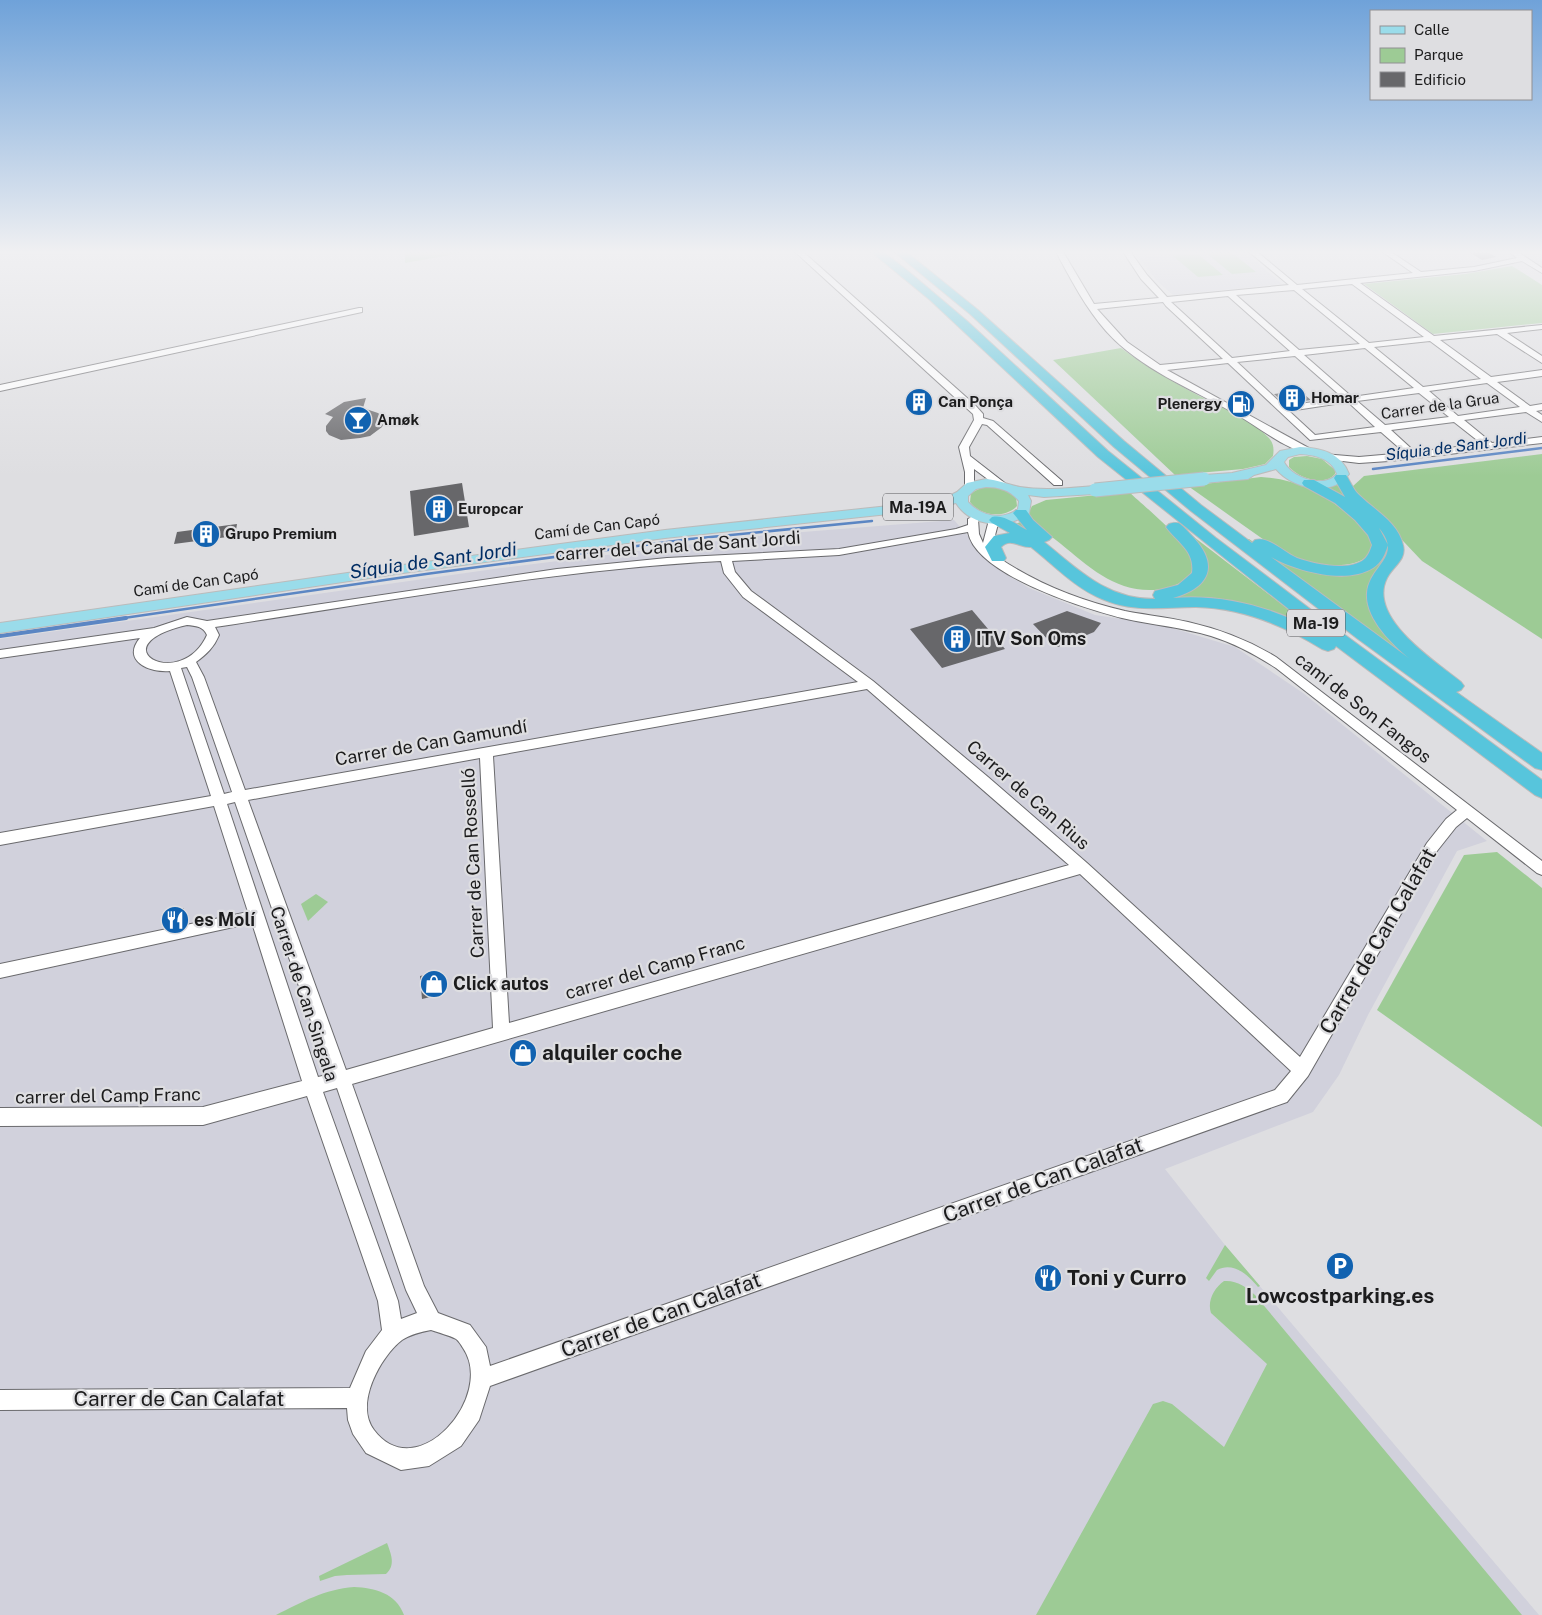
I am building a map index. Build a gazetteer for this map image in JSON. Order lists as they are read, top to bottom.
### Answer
{
  "streets": {
    "highway": ["Ma-19"],
    "main road": ["Ma-19A", "Camí de Can Capó"],
    "street": [
      "Carrer de la Grua",
      "carrer del Canal de Sant Jordi",
      "camí de Son Fangos",
      "Carrer de Can Gamundí",
      "Carrer de Can Rius",
      "Carrer de Can Rosselló",
      "Carrer de Can Calafat",
      "carrer del Camp Franc",
      "Carrer de Can Singala"
    ]
  },
  "crossings": [
    ["Camí de Can Capó", "carrer del Canal de Sant Jordi"],
    ["Camí de Can Capó", "camí de Son Fangos"],
    ["carrer del Canal de Sant Jordi", "camí de Son Fangos"],
    ["carrer del Canal de Sant Jordi", "Carrer de Can Rius"],
    ["camí de Son Fangos", "Carrer de Can Calafat"],
    ["Carrer de Can Gamundí", "Carrer de Can Rius"],
    ["Carrer de Can Gamundí", "Carrer de Can Rosselló"],
    ["Carrer de Can Gamundí", "Carrer de Can Singala"],
    ["Carrer de Can Rius", "Carrer de Can Calafat"],
    ["Carrer de Can Rius", "carrer del Camp Franc"],
    ["Carrer de Can Rosselló", "carrer del Camp Franc"],
    ["Carrer de Can Calafat", "Carrer de Can Singala"],
    ["carrer del Camp Franc", "Carrer de Can Singala"]
  ],
  "water": ["Síquia de Sant Jordi"],
  "places": {
    "building": [
      "Homar",
      "Can Ponça",
      "Europcar",
      "Grupo Premium",
      "ITV Son Oms"
    ],
    "fuel station": ["Plenergy"],
    "bar": ["Amøk"],
    "restaurant": ["es Molí", "Toni y Curro"],
    "shop": ["Click autos", "alquiler coche"],
    "parking": ["Lowcostparking.es"]
  },
  "legend": ["Calle", "Parque", "Edificio"]
}
